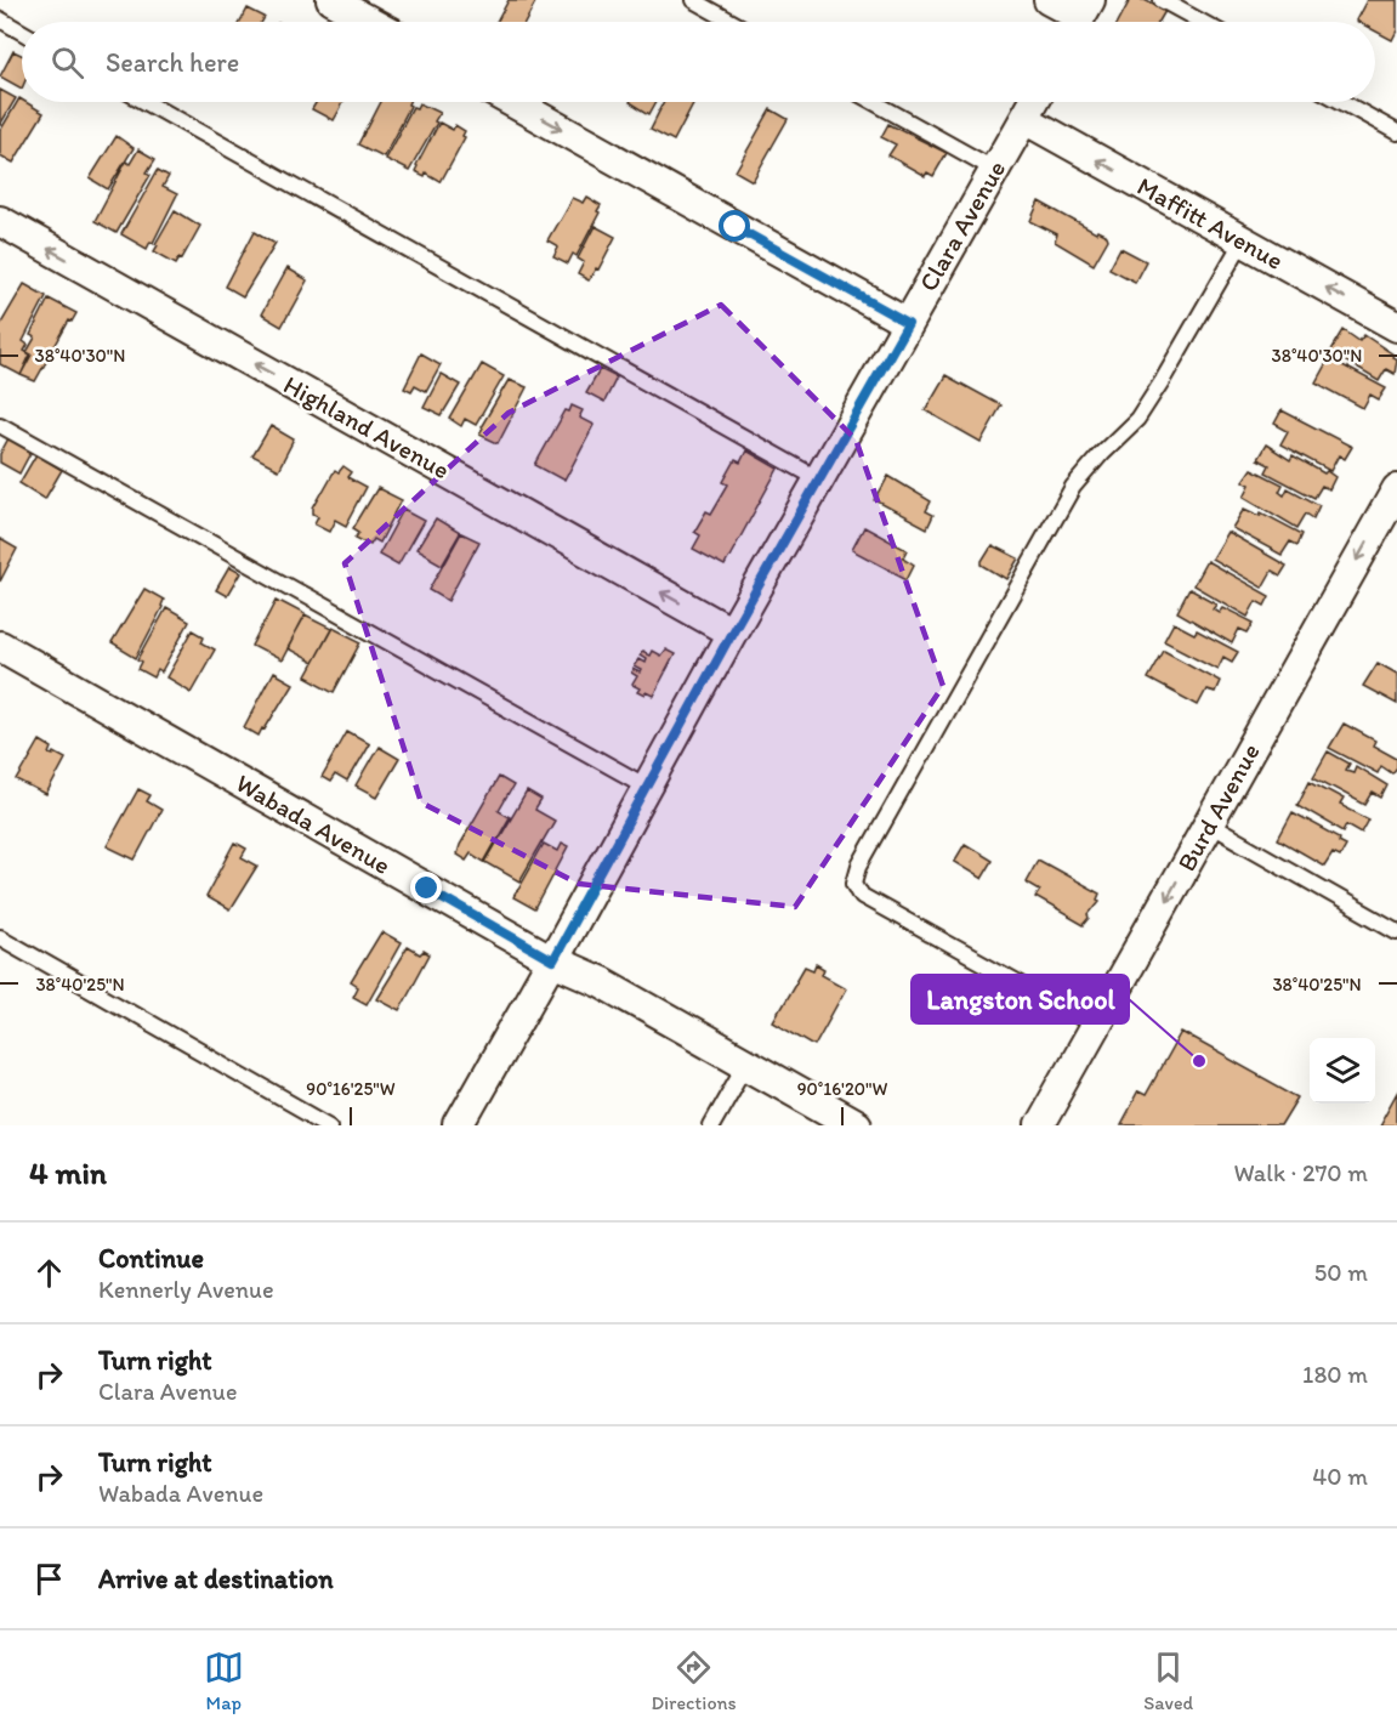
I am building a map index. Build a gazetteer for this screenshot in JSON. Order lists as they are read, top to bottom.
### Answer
{
  "streets": {
    "street": [
      "Maffitt Avenue",
      "Clara Avenue",
      "Highland Avenue",
      "Burd Avenue",
      "Wabada Avenue"
    ]
  },
  "crossings": [
    ["Maffitt Avenue", "Clara Avenue"],
    ["Clara Avenue", "Highland Avenue"],
    ["Clara Avenue", "Wabada Avenue"]
  ],
  "one_way": ["Maffitt Avenue", "Highland Avenue", "Burd Avenue"],
  "places": ["Langston School"],
  "page": {
    "search": "Search here",
    "heading": ["4 min", "Walk · 270 m"],
    "list": [
      ["Continue", "Kennerly Avenue", "50 m"],
      ["Turn right", "Clara Avenue", "180 m"],
      ["Turn right", "Wabada Avenue", "40 m"],
      "Arrive at destination"
    ],
    "nav": ["Map", "Directions", "Saved"]
  },
  "coordinates": [
    "38°40'30\"N",
    "38°40'25\"N",
    "90°16'25\"W",
    "90°16'20\"W"
  ]
}
